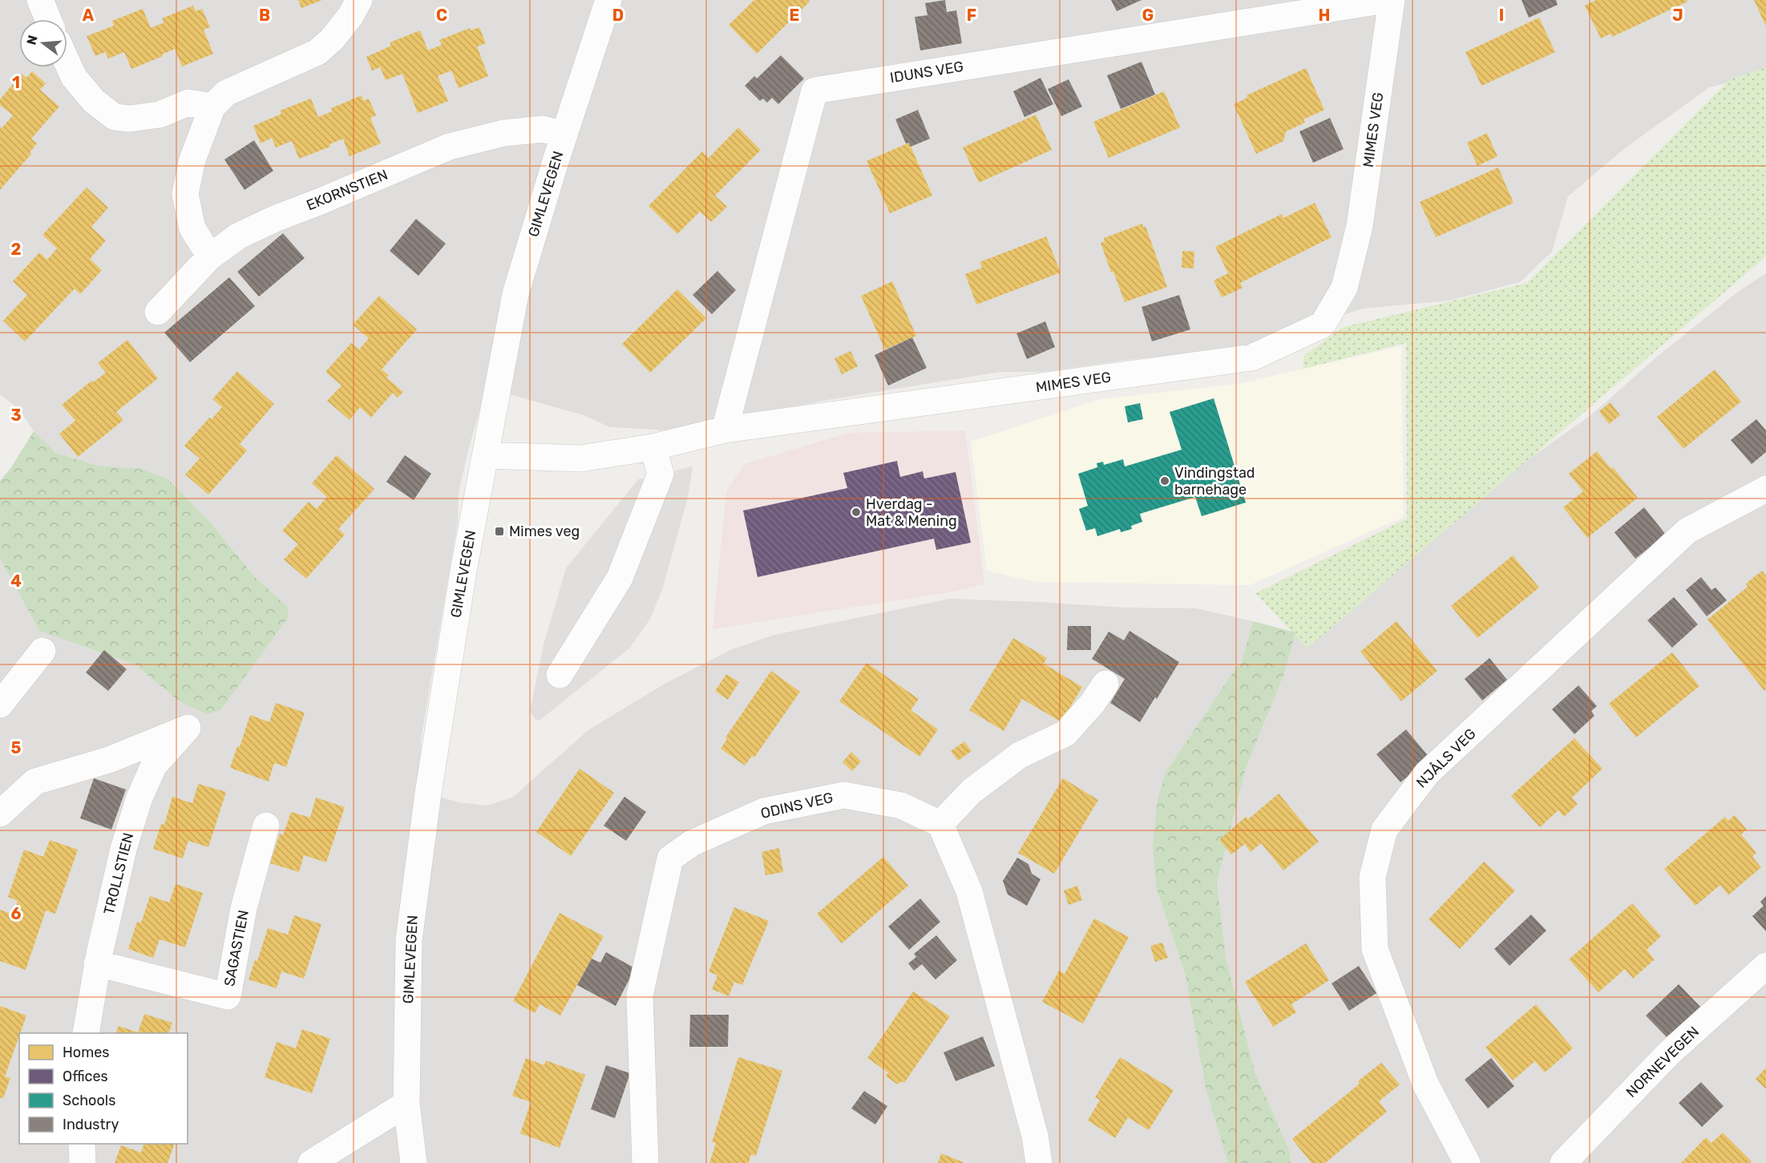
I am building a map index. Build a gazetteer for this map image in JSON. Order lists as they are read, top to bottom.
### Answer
{
  "streets": {
    "street": [
      "IDUNS VEG",
      "MIMES VEG",
      "EKORNSTIEN",
      "GIMLEVEGEN",
      "NJÅLS VEG",
      "ODINS VEG",
      "TROLLSTIEN",
      "SAGASTIEN",
      "NORNEVEGEN"
    ]
  },
  "crossings": [
    ["IDUNS VEG", "MIMES VEG"],
    ["MIMES VEG", "GIMLEVEGEN"],
    ["EKORNSTIEN", "GIMLEVEGEN"],
    ["TROLLSTIEN", "SAGASTIEN"]
  ],
  "places": {
    "other": ["Vindingstad barnehage", "Hverdag - Mat & Mening"],
    "transit": ["Mimes veg"]
  },
  "legend": [
    "Homes",
    "Offices",
    "Schools",
    "Industry"
  ],
  "north": "left",
  "grid": {
    "columns": [
      "A",
      "B",
      "C",
      "D",
      "E",
      "F",
      "G",
      "H",
      "I",
      "J"
    ],
    "rows": [
      "1",
      "2",
      "3",
      "4",
      "5",
      "6"
    ]
  }
}
